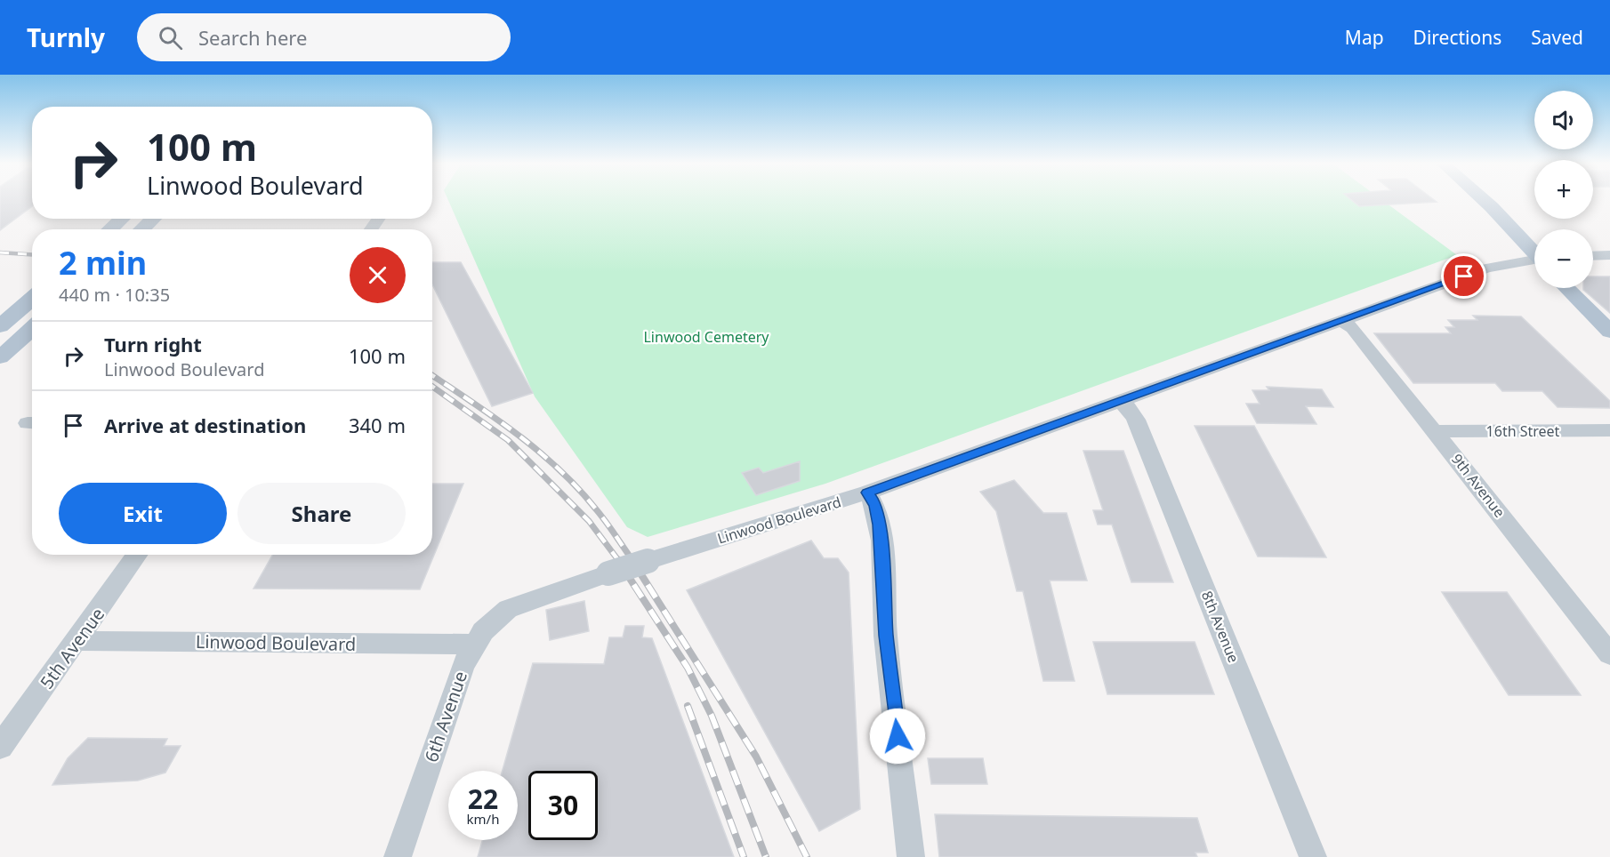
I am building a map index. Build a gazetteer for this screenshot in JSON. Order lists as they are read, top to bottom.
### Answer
{
  "streets": {
    "street": [
      "16th Street",
      "9th Avenue",
      "Linwood Boulevard",
      "8th Avenue",
      "5th Avenue",
      "6th Avenue"
    ]
  },
  "crossings": [
    ["16th Street", "9th Avenue"],
    ["9th Avenue", "Linwood Boulevard"],
    ["Linwood Boulevard", "8th Avenue"],
    ["Linwood Boulevard", "5th Avenue"],
    ["Linwood Boulevard", "6th Avenue"]
  ],
  "parks": ["Linwood Cemetery"],
  "page": {
    "header": "Turnly",
    "search": "Search here",
    "nav": ["Map", "Directions", "Saved"],
    "map_buttons": ["+", "−"],
    "turn": ["100 m", "Linwood Boulevard"],
    "heading": ["2 min", "440 m · 10:35"],
    "list": [
      {
        "name": "Turn right",
        "note": "Linwood Boulevard",
        "value": "100 m"
      },
      {
        "name": "Arrive at destination",
        "value": "340 m"
      }
    ],
    "buttons": ["Exit", "Share"],
    "speed": "22 km/h",
    "limit": "30"
  }
}
